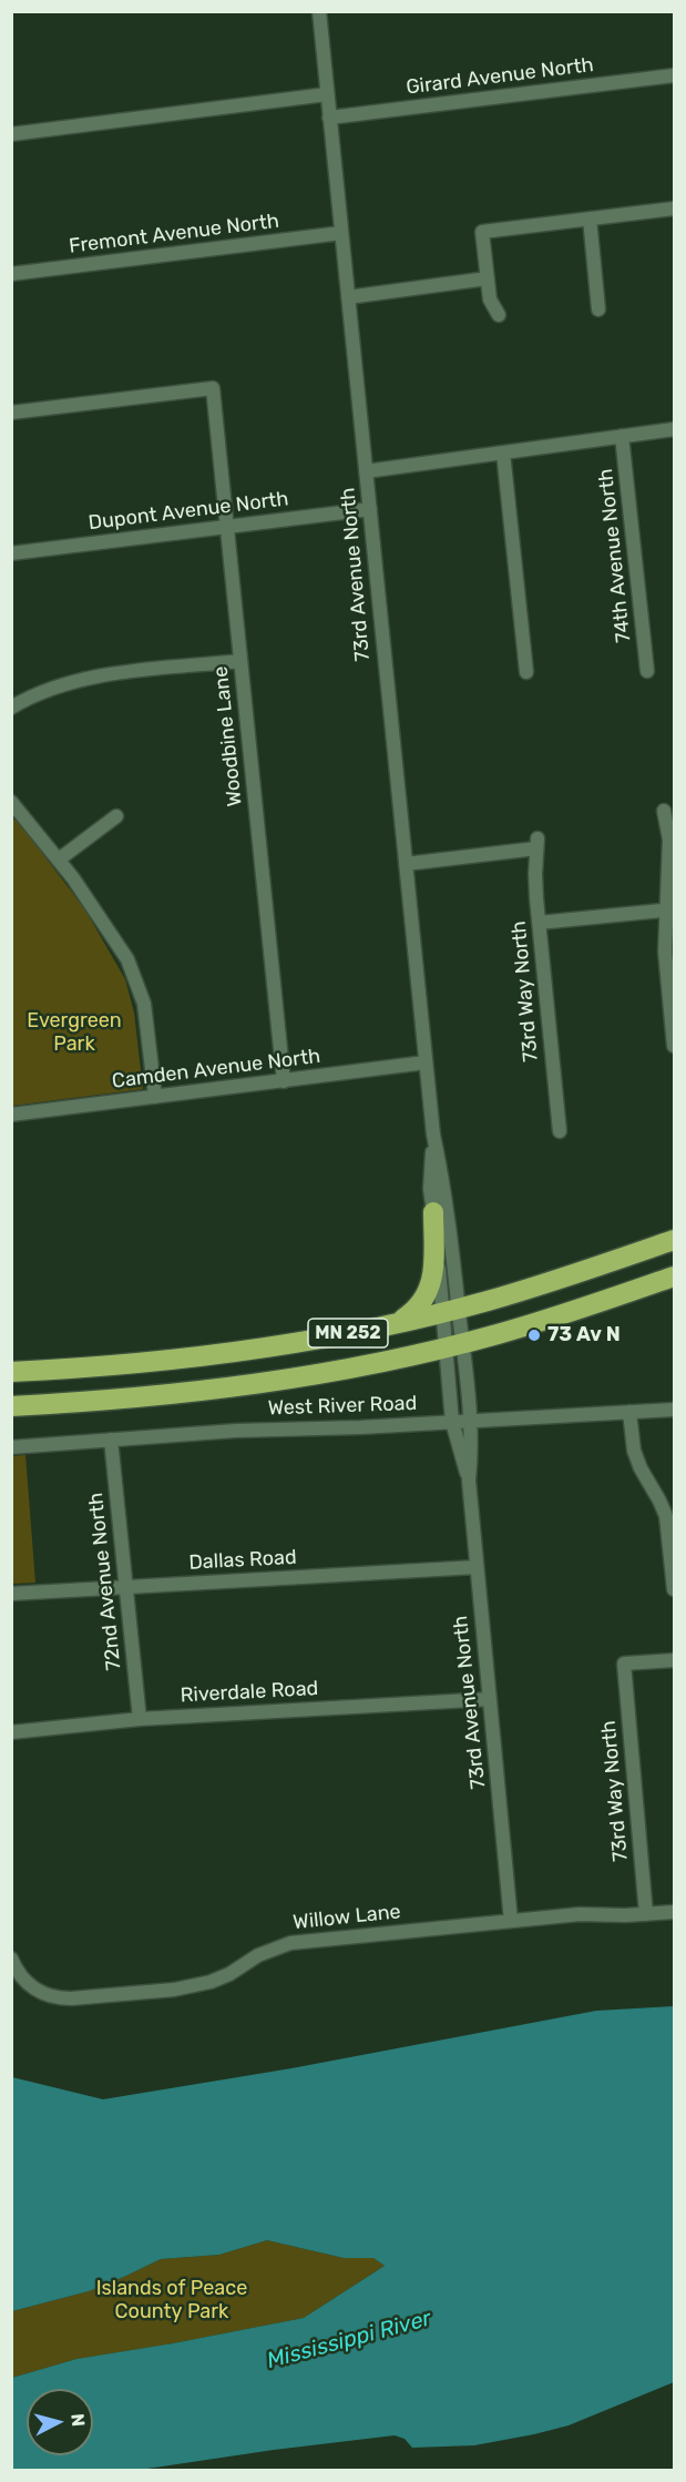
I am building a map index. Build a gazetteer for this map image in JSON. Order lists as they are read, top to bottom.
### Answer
{
  "streets": {
    "highway": ["MN 252"],
    "street": [
      "Girard Avenue North",
      "Fremont Avenue North",
      "Dupont Avenue North",
      "74th Avenue North",
      "73rd Avenue North",
      "Woodbine Lane",
      "73rd Way North",
      "Camden Avenue North",
      "West River Road",
      "Dallas Road",
      "72nd Avenue North",
      "Riverdale Road",
      "Willow Lane"
    ]
  },
  "crossings": [
    ["Girard Avenue North", "73rd Avenue North"],
    ["Fremont Avenue North", "73rd Avenue North"],
    ["Dupont Avenue North", "73rd Avenue North"],
    ["Dupont Avenue North", "Woodbine Lane"],
    ["73rd Avenue North", "73rd Way North"],
    ["73rd Avenue North", "Camden Avenue North"],
    ["73rd Avenue North", "MN 252"],
    ["73rd Avenue North", "West River Road"],
    ["73rd Avenue North", "Dallas Road"],
    ["73rd Avenue North", "Riverdale Road"],
    ["73rd Avenue North", "Willow Lane"],
    ["Woodbine Lane", "Camden Avenue North"],
    ["73rd Way North", "Willow Lane"],
    ["West River Road", "72nd Avenue North"],
    ["Dallas Road", "72nd Avenue North"],
    ["72nd Avenue North", "Riverdale Road"]
  ],
  "water": ["Mississippi River"],
  "parks": ["Evergreen Park", "Islands of Peace County Park"],
  "places": ["73 Av N"],
  "north": "right"
}
